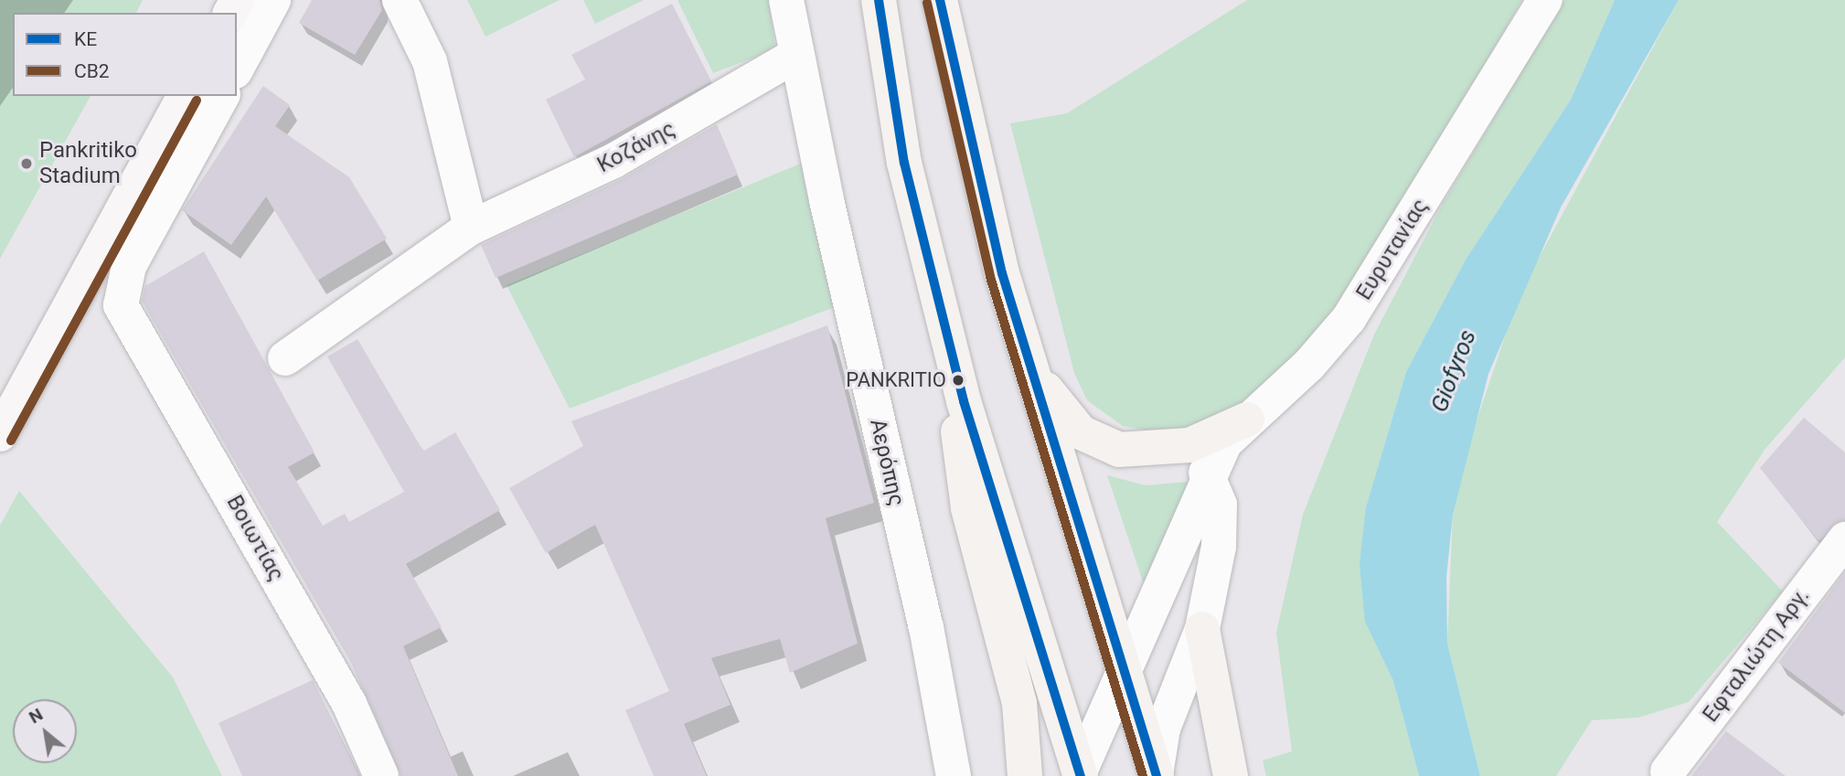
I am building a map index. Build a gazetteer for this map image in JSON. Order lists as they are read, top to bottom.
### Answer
{
  "streets": {
    "street": [
      "Κοζάνης",
      "Ευρυτανίας",
      "Αερόπης",
      "Βοιωτίας",
      "Εφταλιώτη Αργ."
    ]
  },
  "crossings": [
    ["Κοζάνης", "Αερόπης"]
  ],
  "water": ["Giofyros"],
  "places": ["Pankritiko Stadium", "PANKRITIO"],
  "lines": ["transit line KE", "transit line CB2"],
  "legend": ["KE", "CB2"],
  "north": "top left"
}
